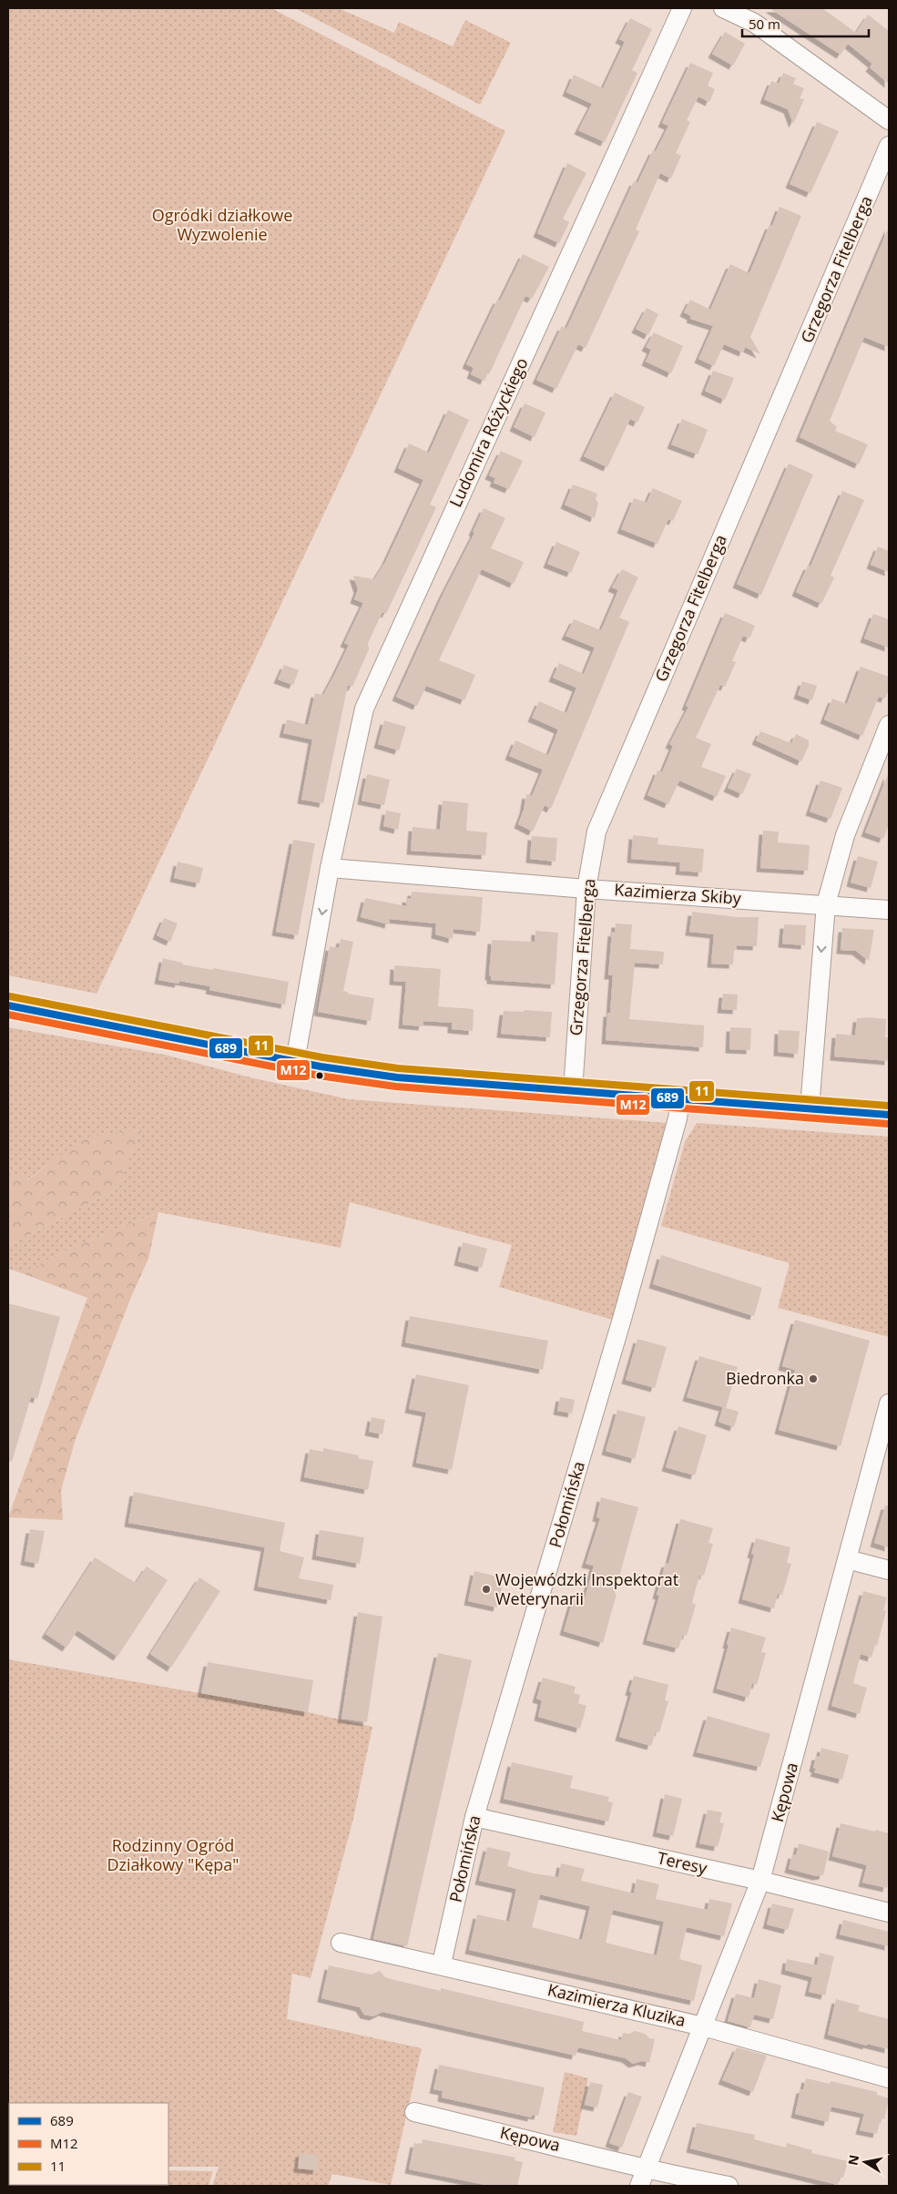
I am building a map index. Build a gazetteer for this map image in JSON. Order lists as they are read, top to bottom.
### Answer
{
  "streets": {
    "street": [
      "Grzegorza Fitelberga",
      "Ludomira Różyckiego",
      "Kazimierza Skiby",
      "Połomińska",
      "Kępowa",
      "Teresy",
      "Kazimierza Kluzika"
    ]
  },
  "crossings": [
    ["Grzegorza Fitelberga", "Kazimierza Skiby"],
    ["Ludomira Różyckiego", "Kazimierza Skiby"],
    ["Połomińska", "Teresy"],
    ["Połomińska", "Kazimierza Kluzika"],
    ["Kępowa", "Teresy"],
    ["Kępowa", "Kazimierza Kluzika"]
  ],
  "parks": ["Ogródki działkowe Wyzwolenie", "Rodzinny Ogród Działkowy \"Kępa\""],
  "places": ["Biedronka", "Wojewódzki Inspektorat Weterynarii"],
  "lines": ["transit line 11", "transit line 689", "transit line M12"],
  "legend": ["689", "M12", "11"],
  "scale_bar": "50 m",
  "north": "left"
}
